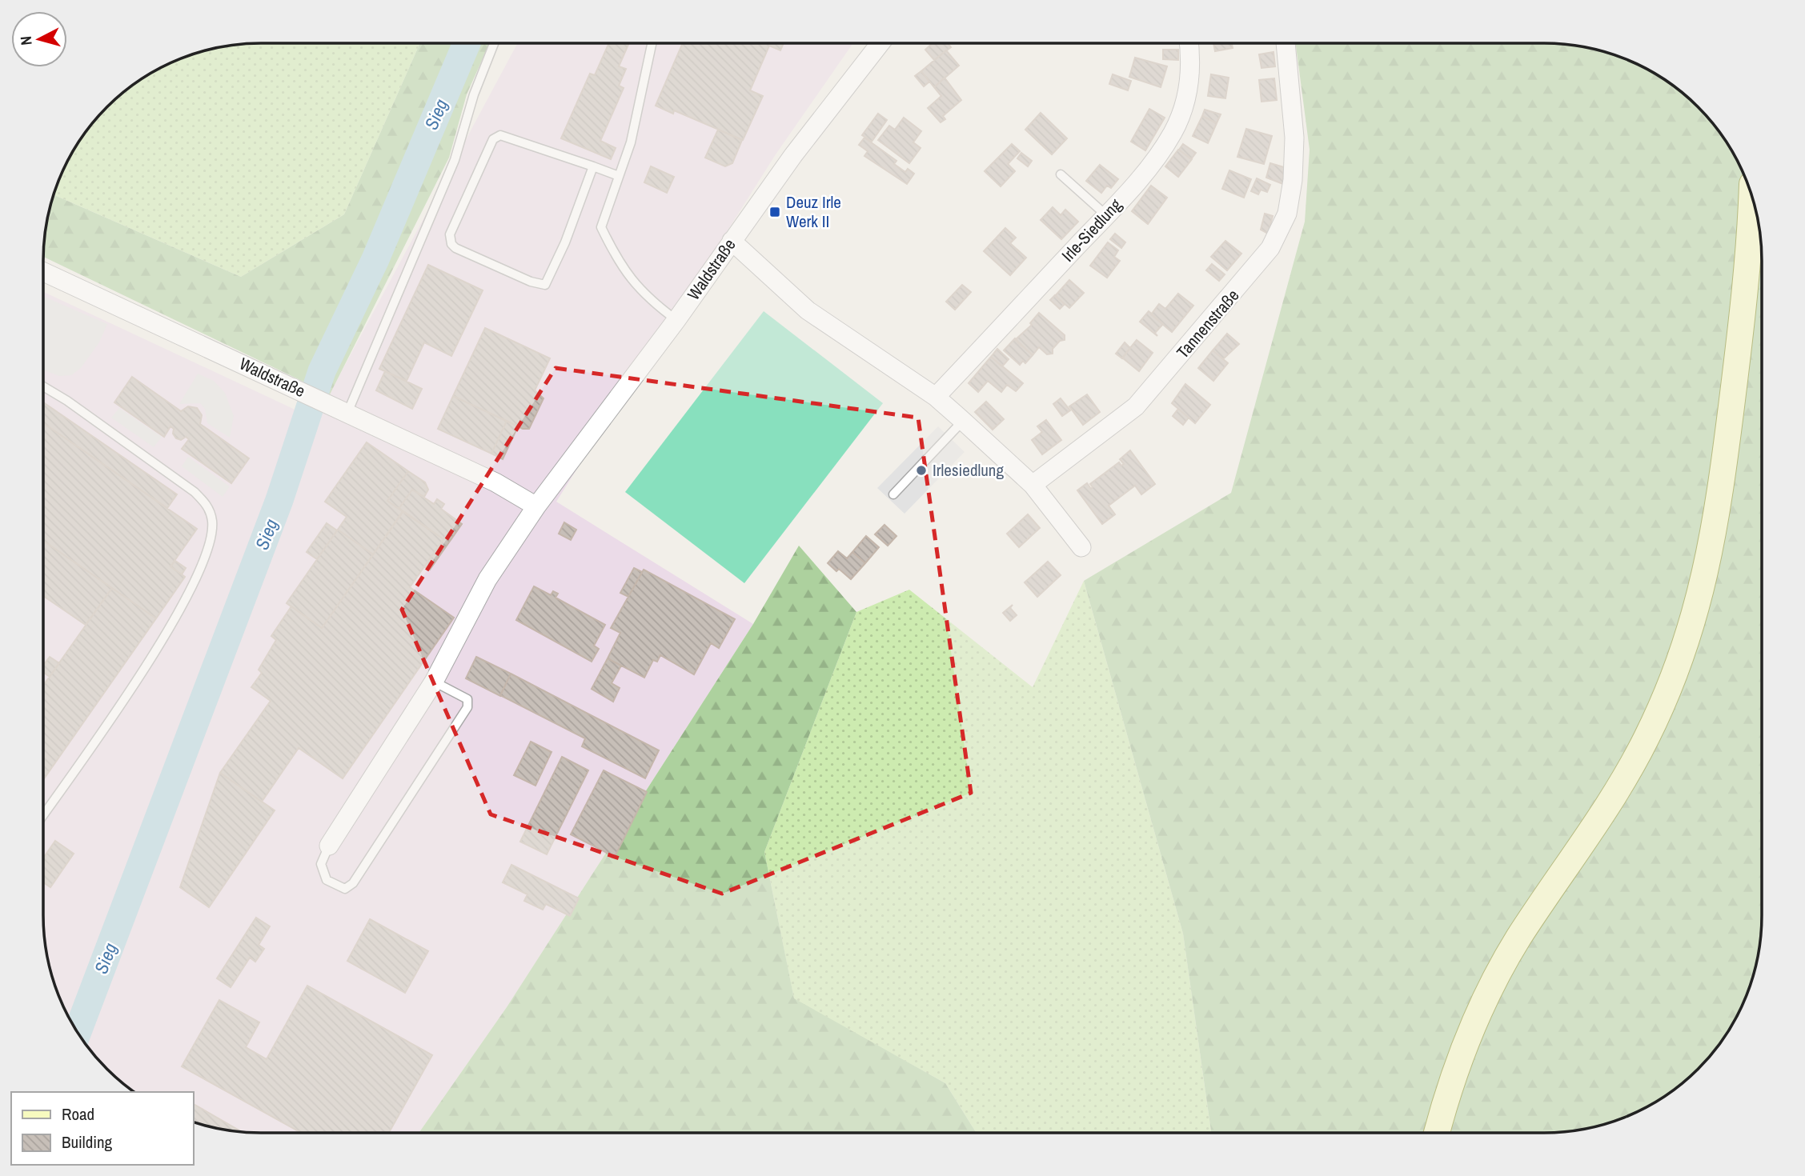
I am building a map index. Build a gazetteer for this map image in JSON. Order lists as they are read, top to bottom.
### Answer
{
  "streets": {
    "street": ["Irle-Siedlung", "Waldstraße", "Tannenstraße"]
  },
  "water": ["Sieg"],
  "places": {
    "transit": ["Deuz Irle Werk II"],
    "other": ["Irlesiedlung"]
  },
  "legend": ["Road", "Building"],
  "north": "left"
}
